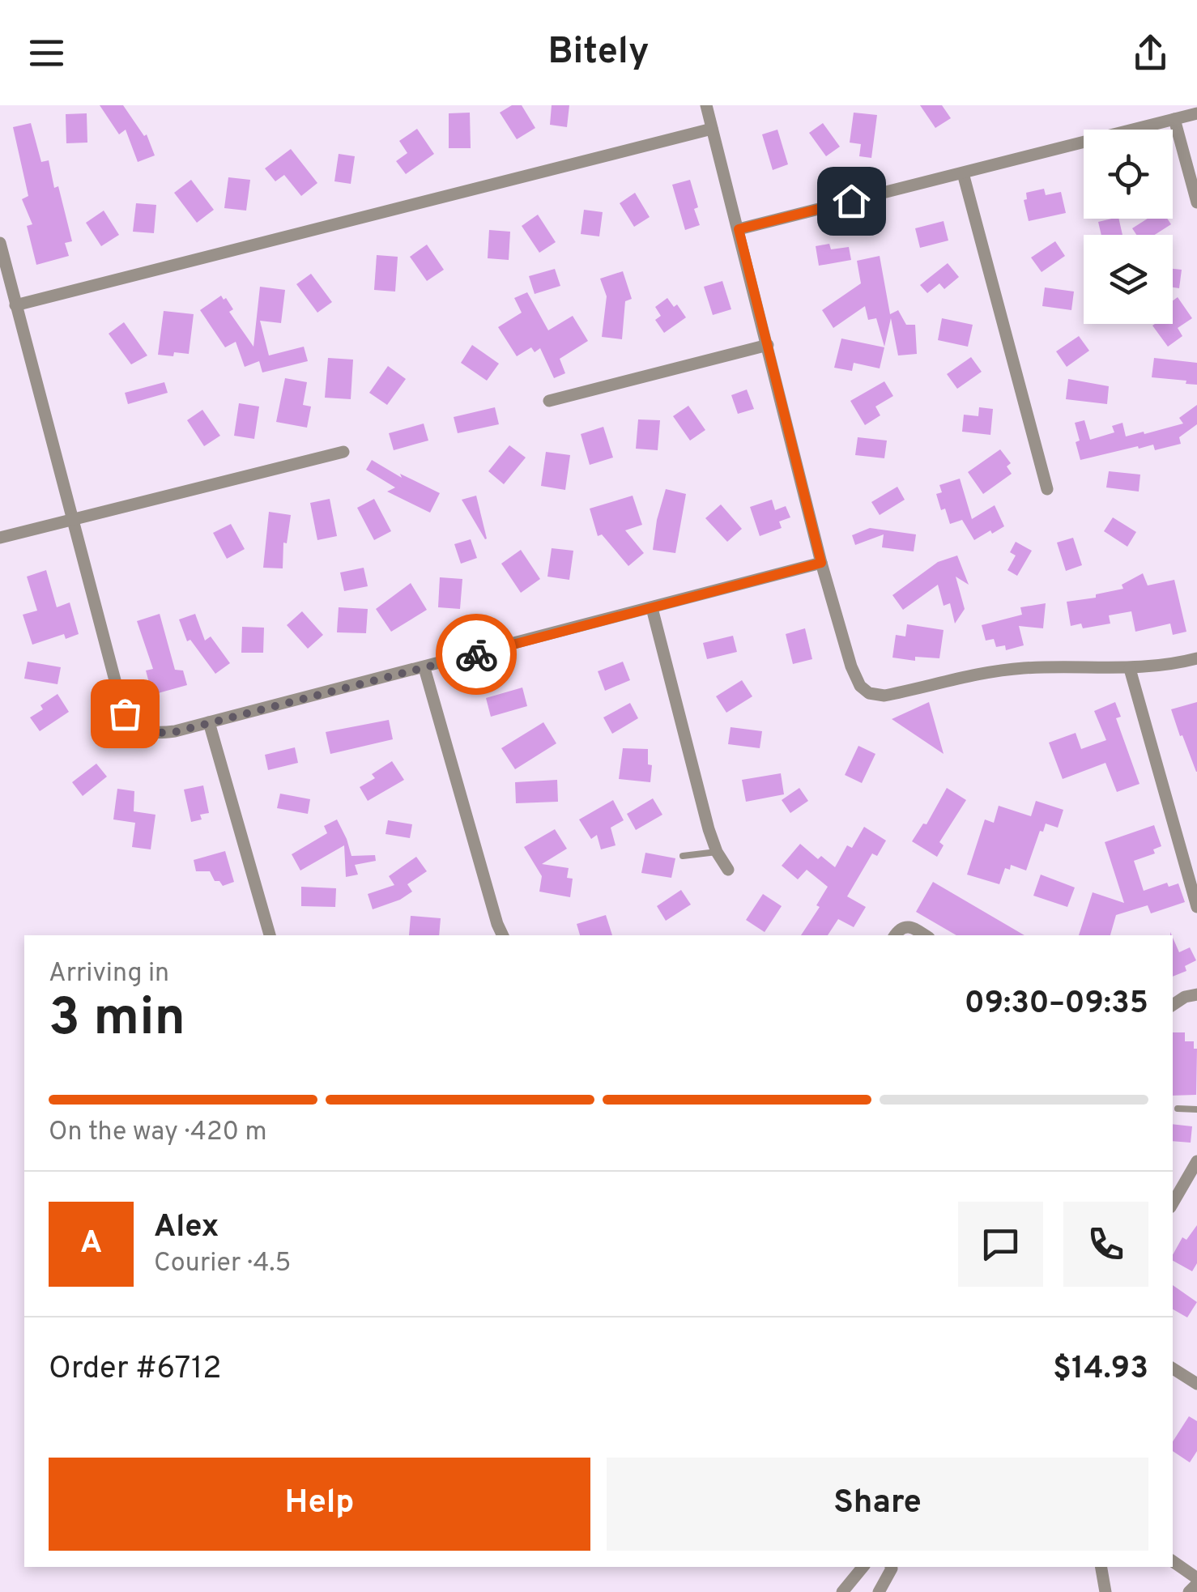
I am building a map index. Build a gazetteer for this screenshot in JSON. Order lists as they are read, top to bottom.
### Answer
{
  "page": {
    "header": "Bitely",
    "heading": ["3 min", "Arriving in", "09:30–09:35"],
    "panel": [
      "Alex",
      "Courier · 4.5",
      "Order #6712",
      "$14.93"
    ],
    "bar": "On the way · 420 m",
    "round": "A",
    "buttons": ["Help", "Share"]
  }
}
